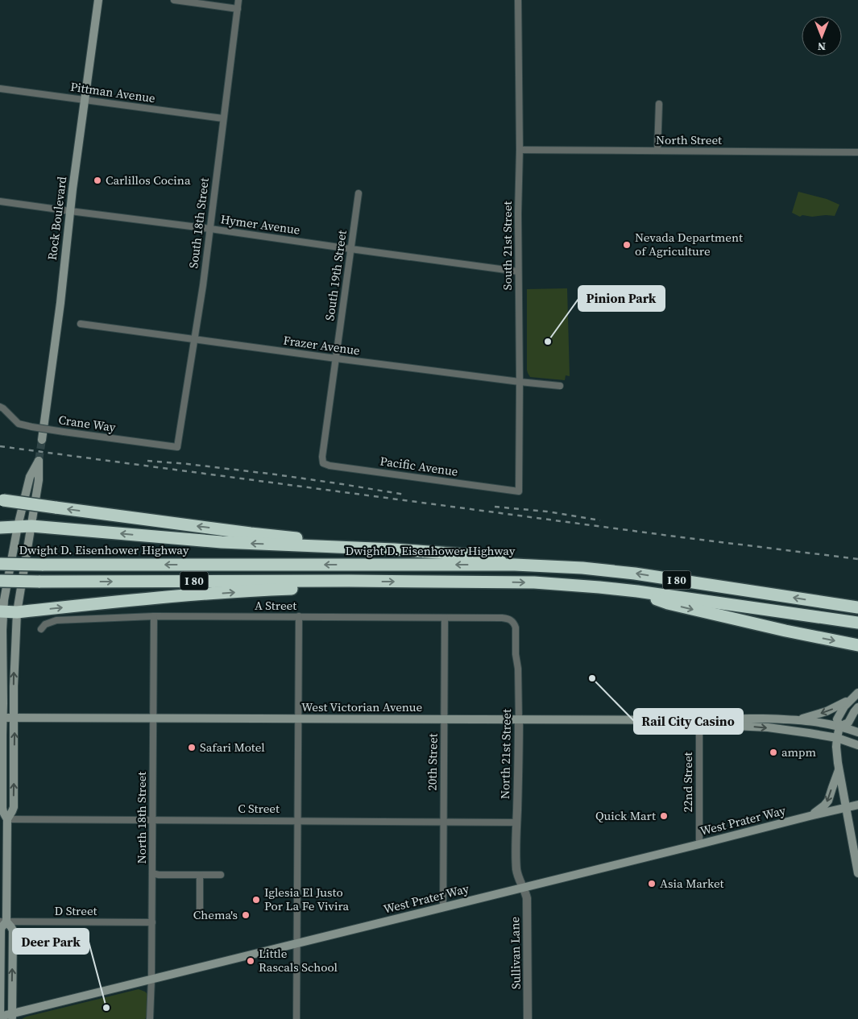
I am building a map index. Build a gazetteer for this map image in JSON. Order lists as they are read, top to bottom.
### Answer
{
  "streets": {
    "highway": ["Dwight D. Eisenhower Highway", "I 80"],
    "main road": ["Rock Boulevard", "West Victorian Avenue", "West Prater Way"],
    "street": [
      "Pittman Avenue",
      "North Street",
      "South 18th Street",
      "Hymer Avenue",
      "South 21st Street",
      "South 19th Street",
      "Frazer Avenue",
      "Crane Way",
      "Pacific Avenue",
      "A Street",
      "North 21st Street",
      "20th Street",
      "22nd Street",
      "C Street",
      "North 18th Street",
      "D Street",
      "Sullivan Lane"
    ]
  },
  "crossings": [
    ["Pittman Avenue", "Rock Boulevard"],
    ["Pittman Avenue", "South 18th Street"],
    ["North Street", "South 21st Street"],
    ["Rock Boulevard", "Hymer Avenue"],
    ["South 18th Street", "Hymer Avenue"],
    ["South 18th Street", "Frazer Avenue"],
    ["South 18th Street", "Crane Way"],
    ["Hymer Avenue", "South 21st Street"],
    ["Hymer Avenue", "South 19th Street"],
    ["South 21st Street", "Frazer Avenue"],
    ["South 21st Street", "Pacific Avenue"],
    ["South 19th Street", "Frazer Avenue"],
    ["South 19th Street", "Pacific Avenue"],
    ["A Street", "North 21st Street"],
    ["A Street", "20th Street"],
    ["A Street", "North 18th Street"],
    ["West Victorian Avenue", "North 21st Street"],
    ["West Victorian Avenue", "20th Street"],
    ["West Victorian Avenue", "22nd Street"],
    ["West Victorian Avenue", "North 18th Street"],
    ["North 21st Street", "C Street"],
    ["North 21st Street", "West Prater Way"],
    ["North 21st Street", "Sullivan Lane"],
    ["20th Street", "C Street"],
    ["20th Street", "West Prater Way"],
    ["22nd Street", "West Prater Way"],
    ["C Street", "North 18th Street"],
    ["North 18th Street", "West Prater Way"],
    ["North 18th Street", "D Street"],
    ["West Prater Way", "Sullivan Lane"]
  ],
  "places": [
    "Carlillos Cocina",
    "Nevada Department of Agriculture",
    "Pinion Park",
    "Rail City Casino",
    "Safari Motel",
    "ampm",
    "Quick Mart",
    "Asia Market",
    "Iglesia El Justo Por La Fe Vivira",
    "Chema's",
    "Little Rascals School",
    "Deer Park"
  ],
  "north": "bottom"
}
